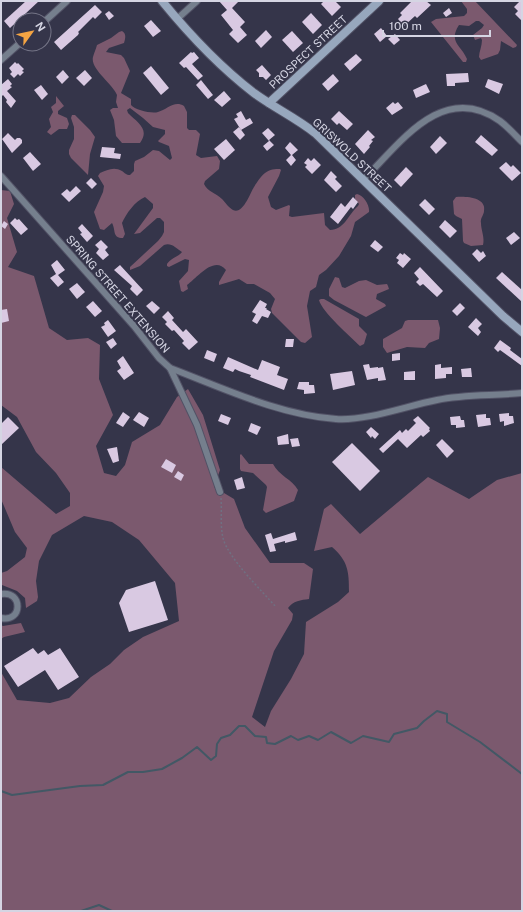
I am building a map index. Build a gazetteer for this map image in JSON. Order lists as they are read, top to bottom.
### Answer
{
  "streets": {
    "main road": ["PROSPECT STREET", "GRISWOLD STREET"],
    "street": ["SPRING STREET EXTENSION"]
  },
  "crossings": [
    ["PROSPECT STREET", "GRISWOLD STREET"]
  ],
  "scale_bar": "100 m",
  "north": "top right"
}
